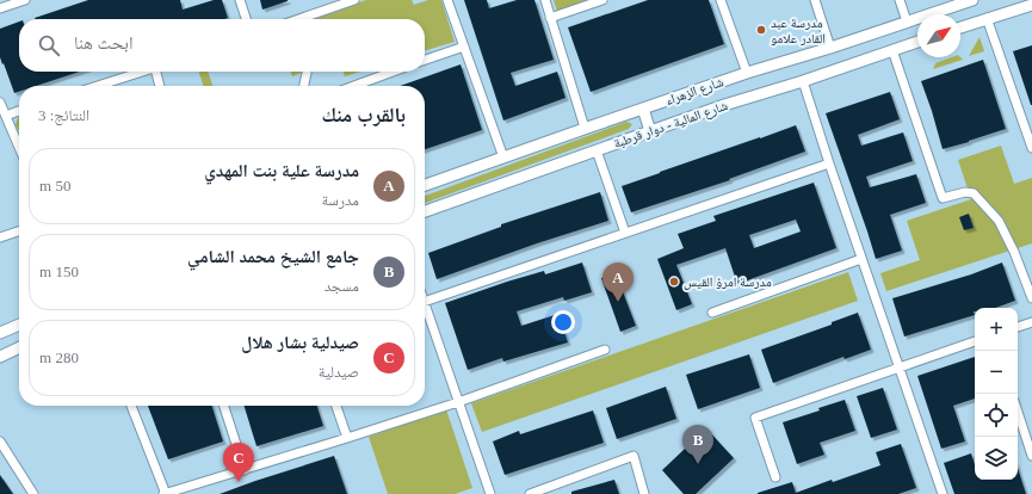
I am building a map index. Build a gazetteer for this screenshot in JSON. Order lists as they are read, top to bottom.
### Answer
{
  "streets": {
    "main road": ["شارع الزهراء", "شارع المالية - دوار قرطبة"]
  },
  "places": ["مدرسة عبد القادر علامو", "مدرسة امرؤ القيس"],
  "north": "top right",
  "page": {
    "search": "ابحث هنا",
    "heading": ["بالقرب منك", "النتائج: 3"],
    "list": [
      {
        "mark": "A",
        "name": "مدرسة علية بنت المهدي",
        "note": "مدرسة",
        "value": "50 m"
      },
      {
        "mark": "B",
        "name": "جامع الشيخ محمد الشامي",
        "note": "مسجد",
        "value": "150 m"
      },
      {
        "mark": "C",
        "name": "صيدلية بشار هلال",
        "note": "صيدلية",
        "value": "280 m"
      }
    ],
    "pins": ["A", "B", "C"],
    "map_buttons": ["+", "−"]
  }
}
